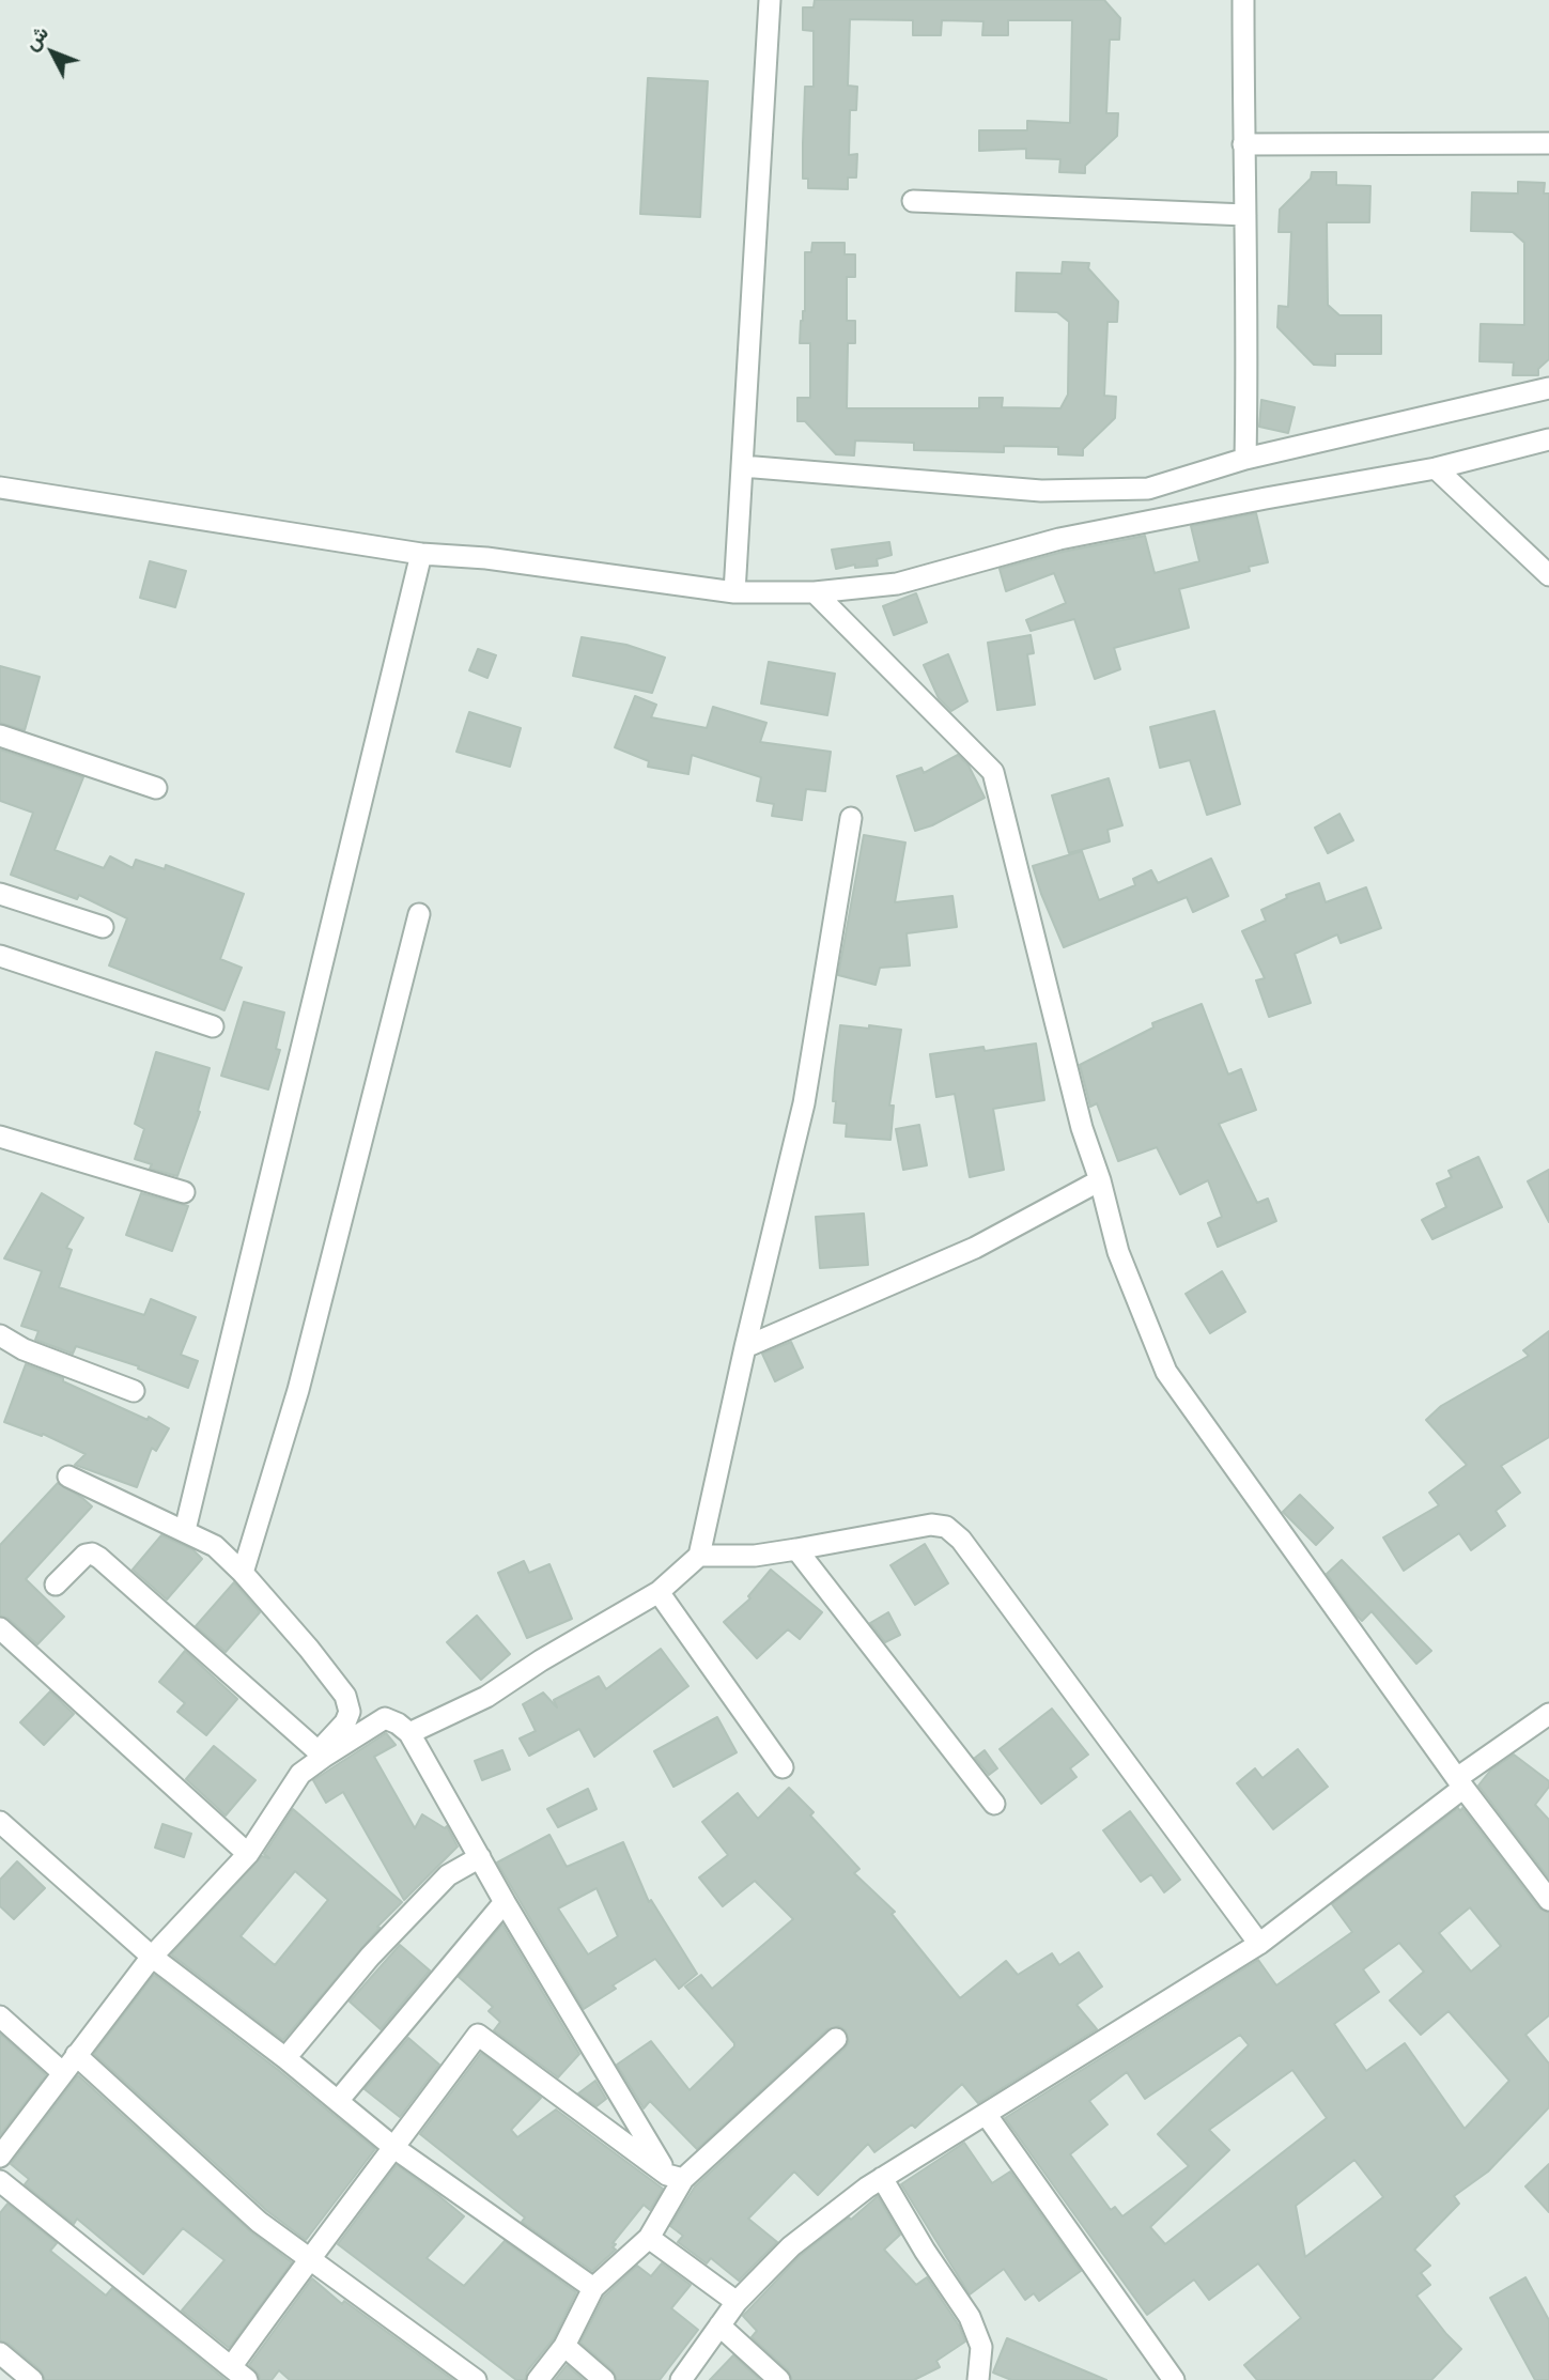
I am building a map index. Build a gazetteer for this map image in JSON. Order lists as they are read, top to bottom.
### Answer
{
  "north": "top left"
}
